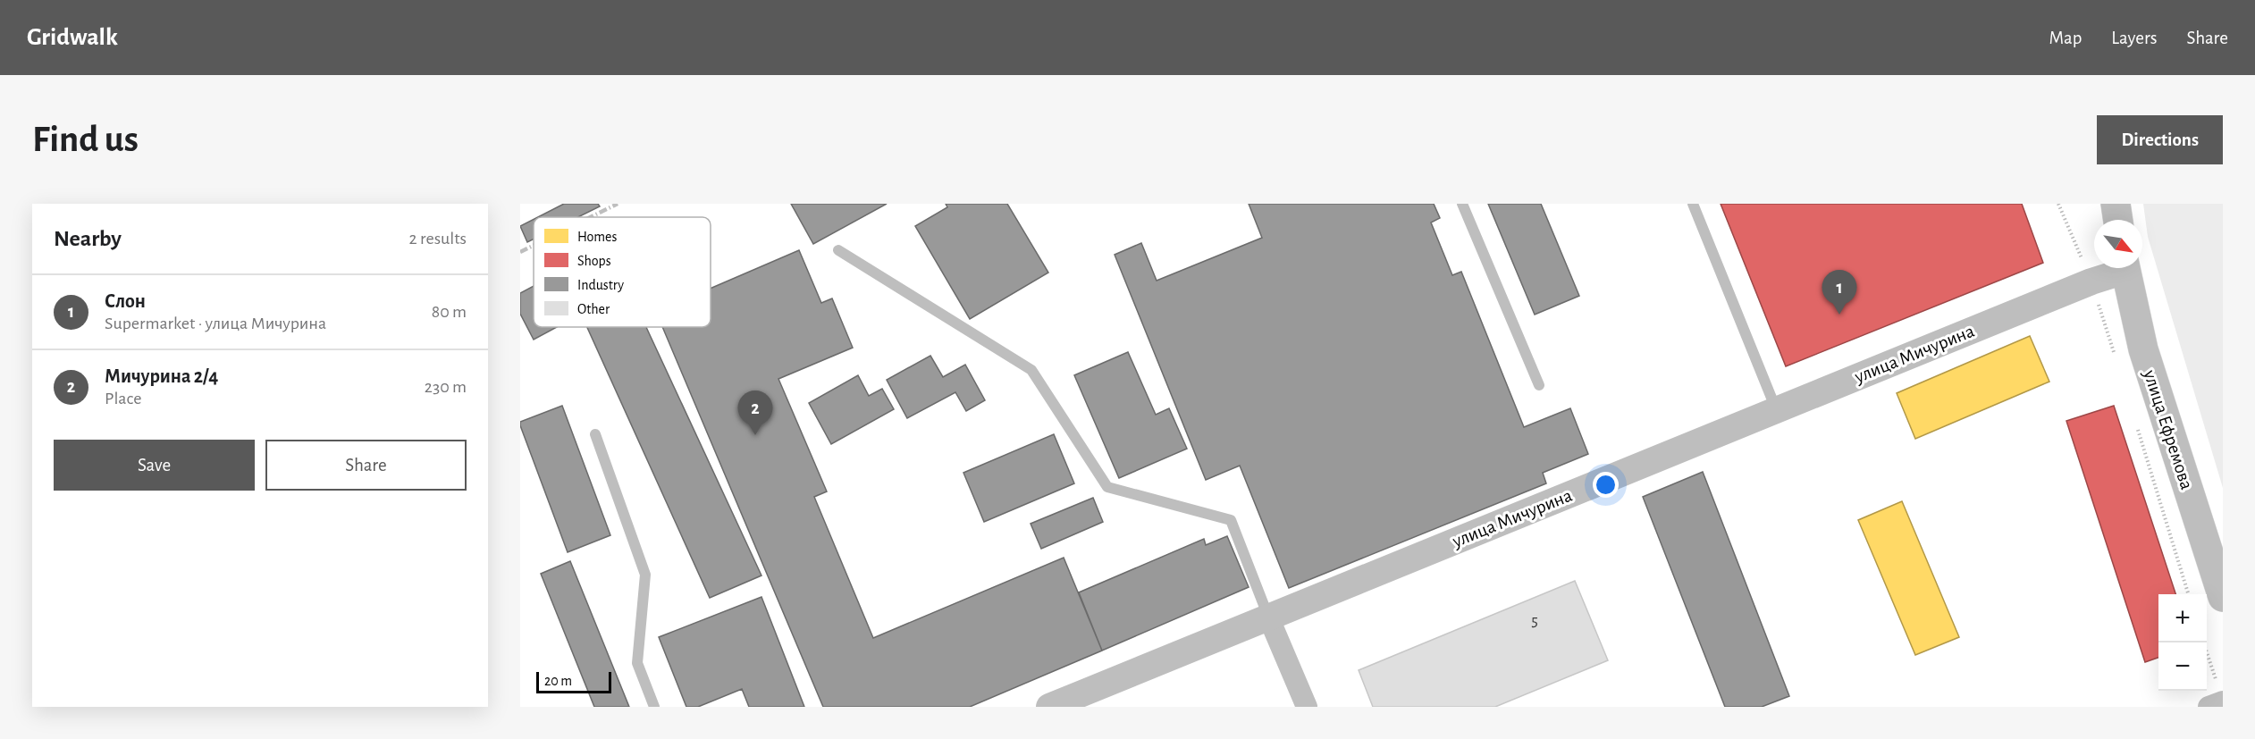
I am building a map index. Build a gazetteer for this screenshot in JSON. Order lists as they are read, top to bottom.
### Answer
{
  "streets": {
    "main road": ["улица Ефремова"],
    "street": ["улица Мичурина"]
  },
  "house_numbers": ["5"],
  "legend": [
    "Homes",
    "Shops",
    "Industry",
    "Other"
  ],
  "scale_bar": "20 m",
  "north": "bottom right",
  "page": {
    "header": "Gridwalk",
    "nav": ["Map", "Layers", "Share"],
    "buttons": [
      "Directions",
      ["Save", "Share"]
    ],
    "title": "Find us",
    "heading": ["Nearby", "2 results"],
    "pins": ["1", "2"],
    "list": [
      {
        "mark": "1",
        "name": "Слон",
        "note": "Supermarket · улица Мичурина",
        "value": "80 m"
      },
      {
        "mark": "2",
        "name": "Мичурина 2/4",
        "note": "Place",
        "value": "230 m"
      }
    ],
    "map_buttons": ["+", "−"],
    "scale": "20 m"
  }
}
